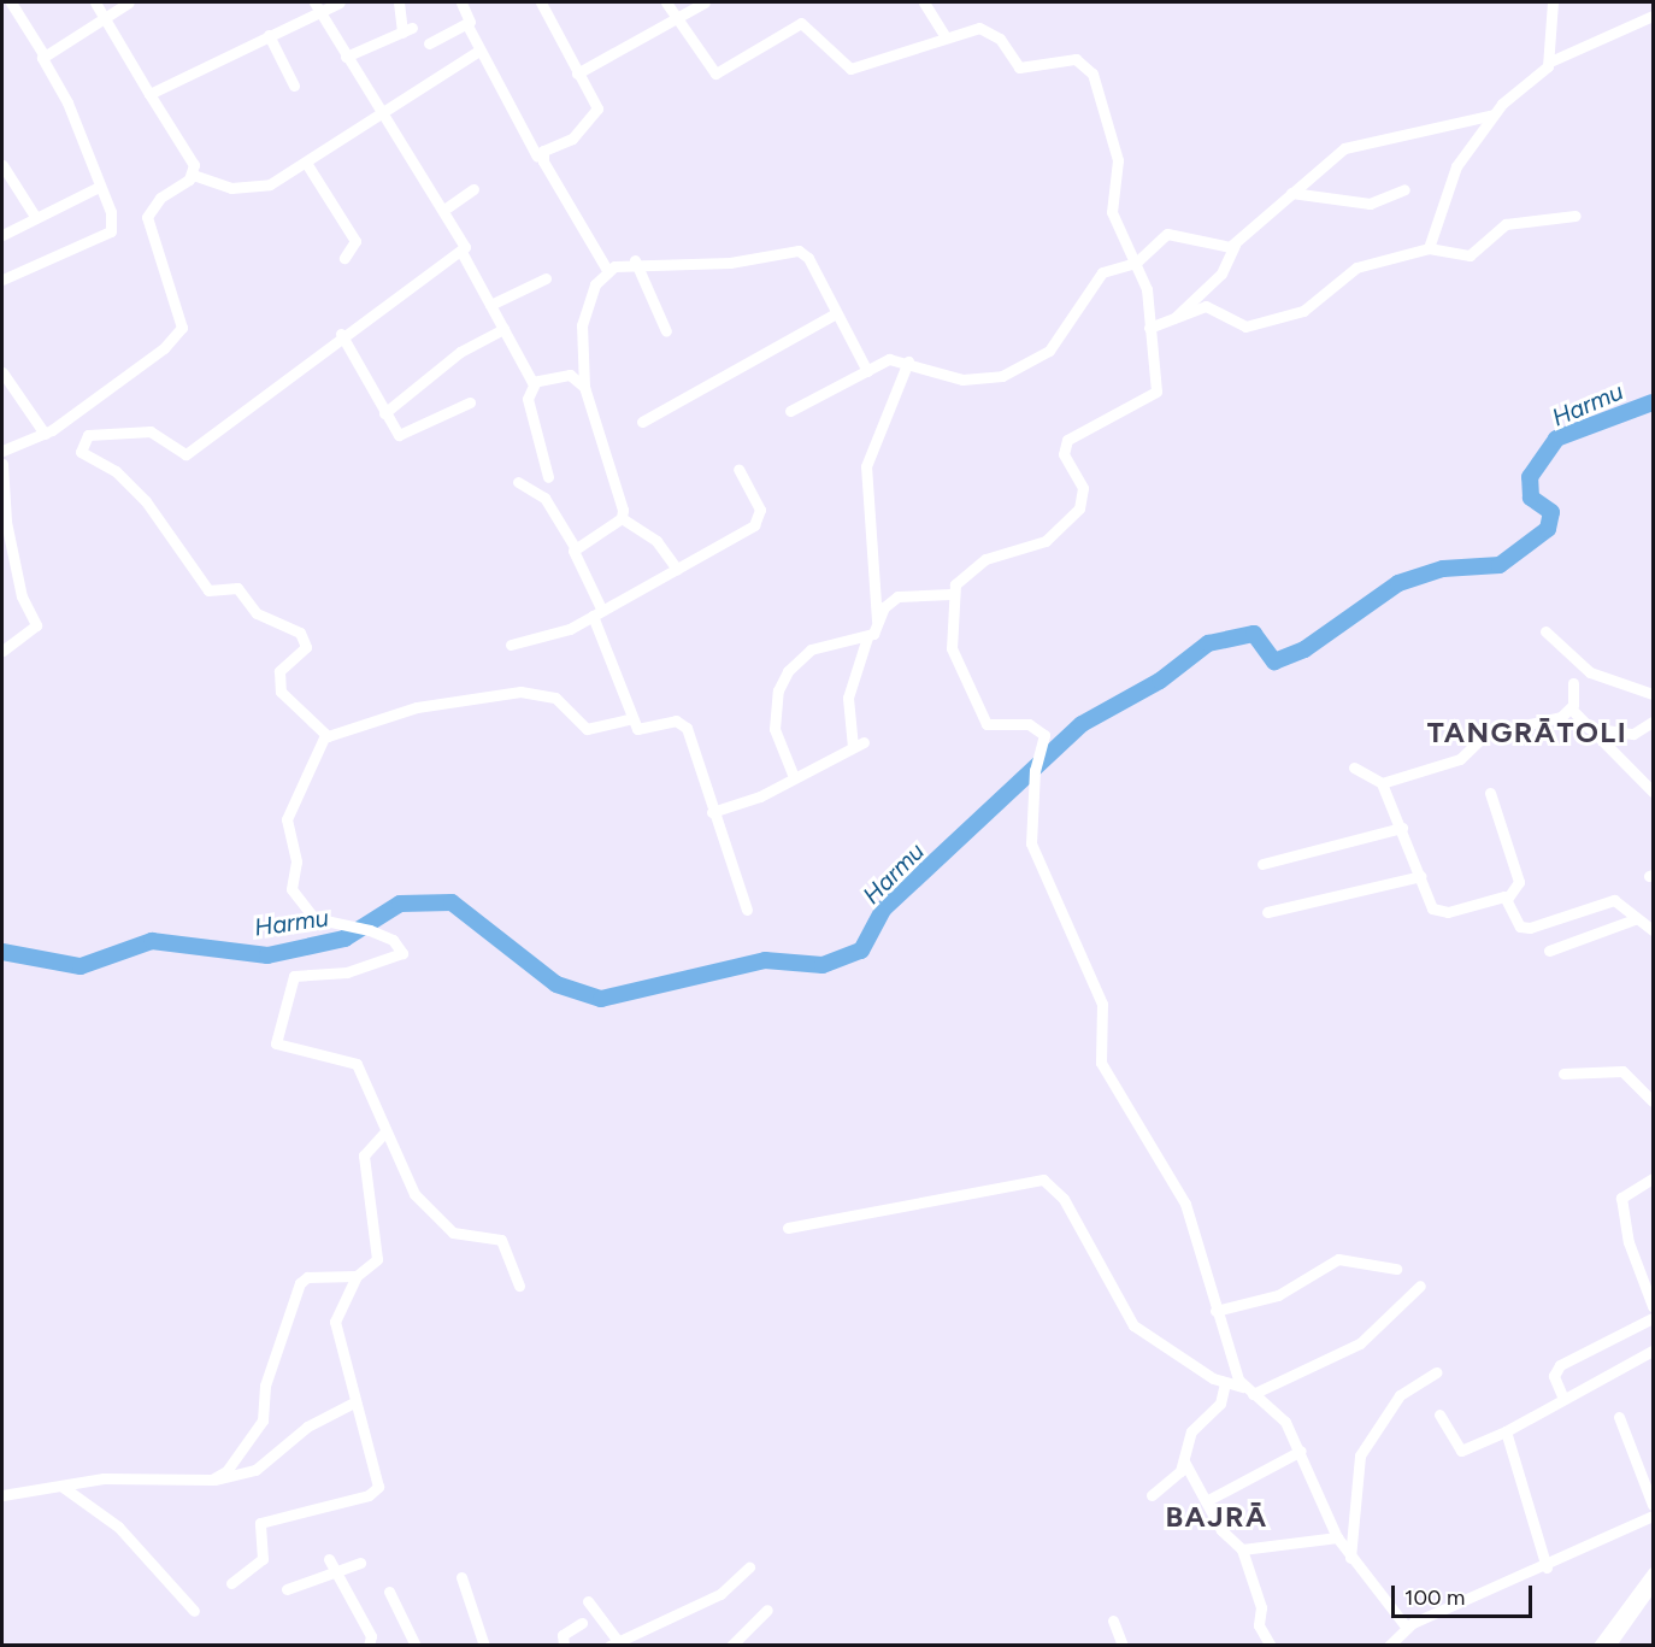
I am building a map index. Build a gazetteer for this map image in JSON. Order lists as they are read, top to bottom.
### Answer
{
  "districts": ["TANGRĀTOLI", "BAJRĀ"],
  "water": ["Harmu"],
  "scale_bar": "100 m"
}
